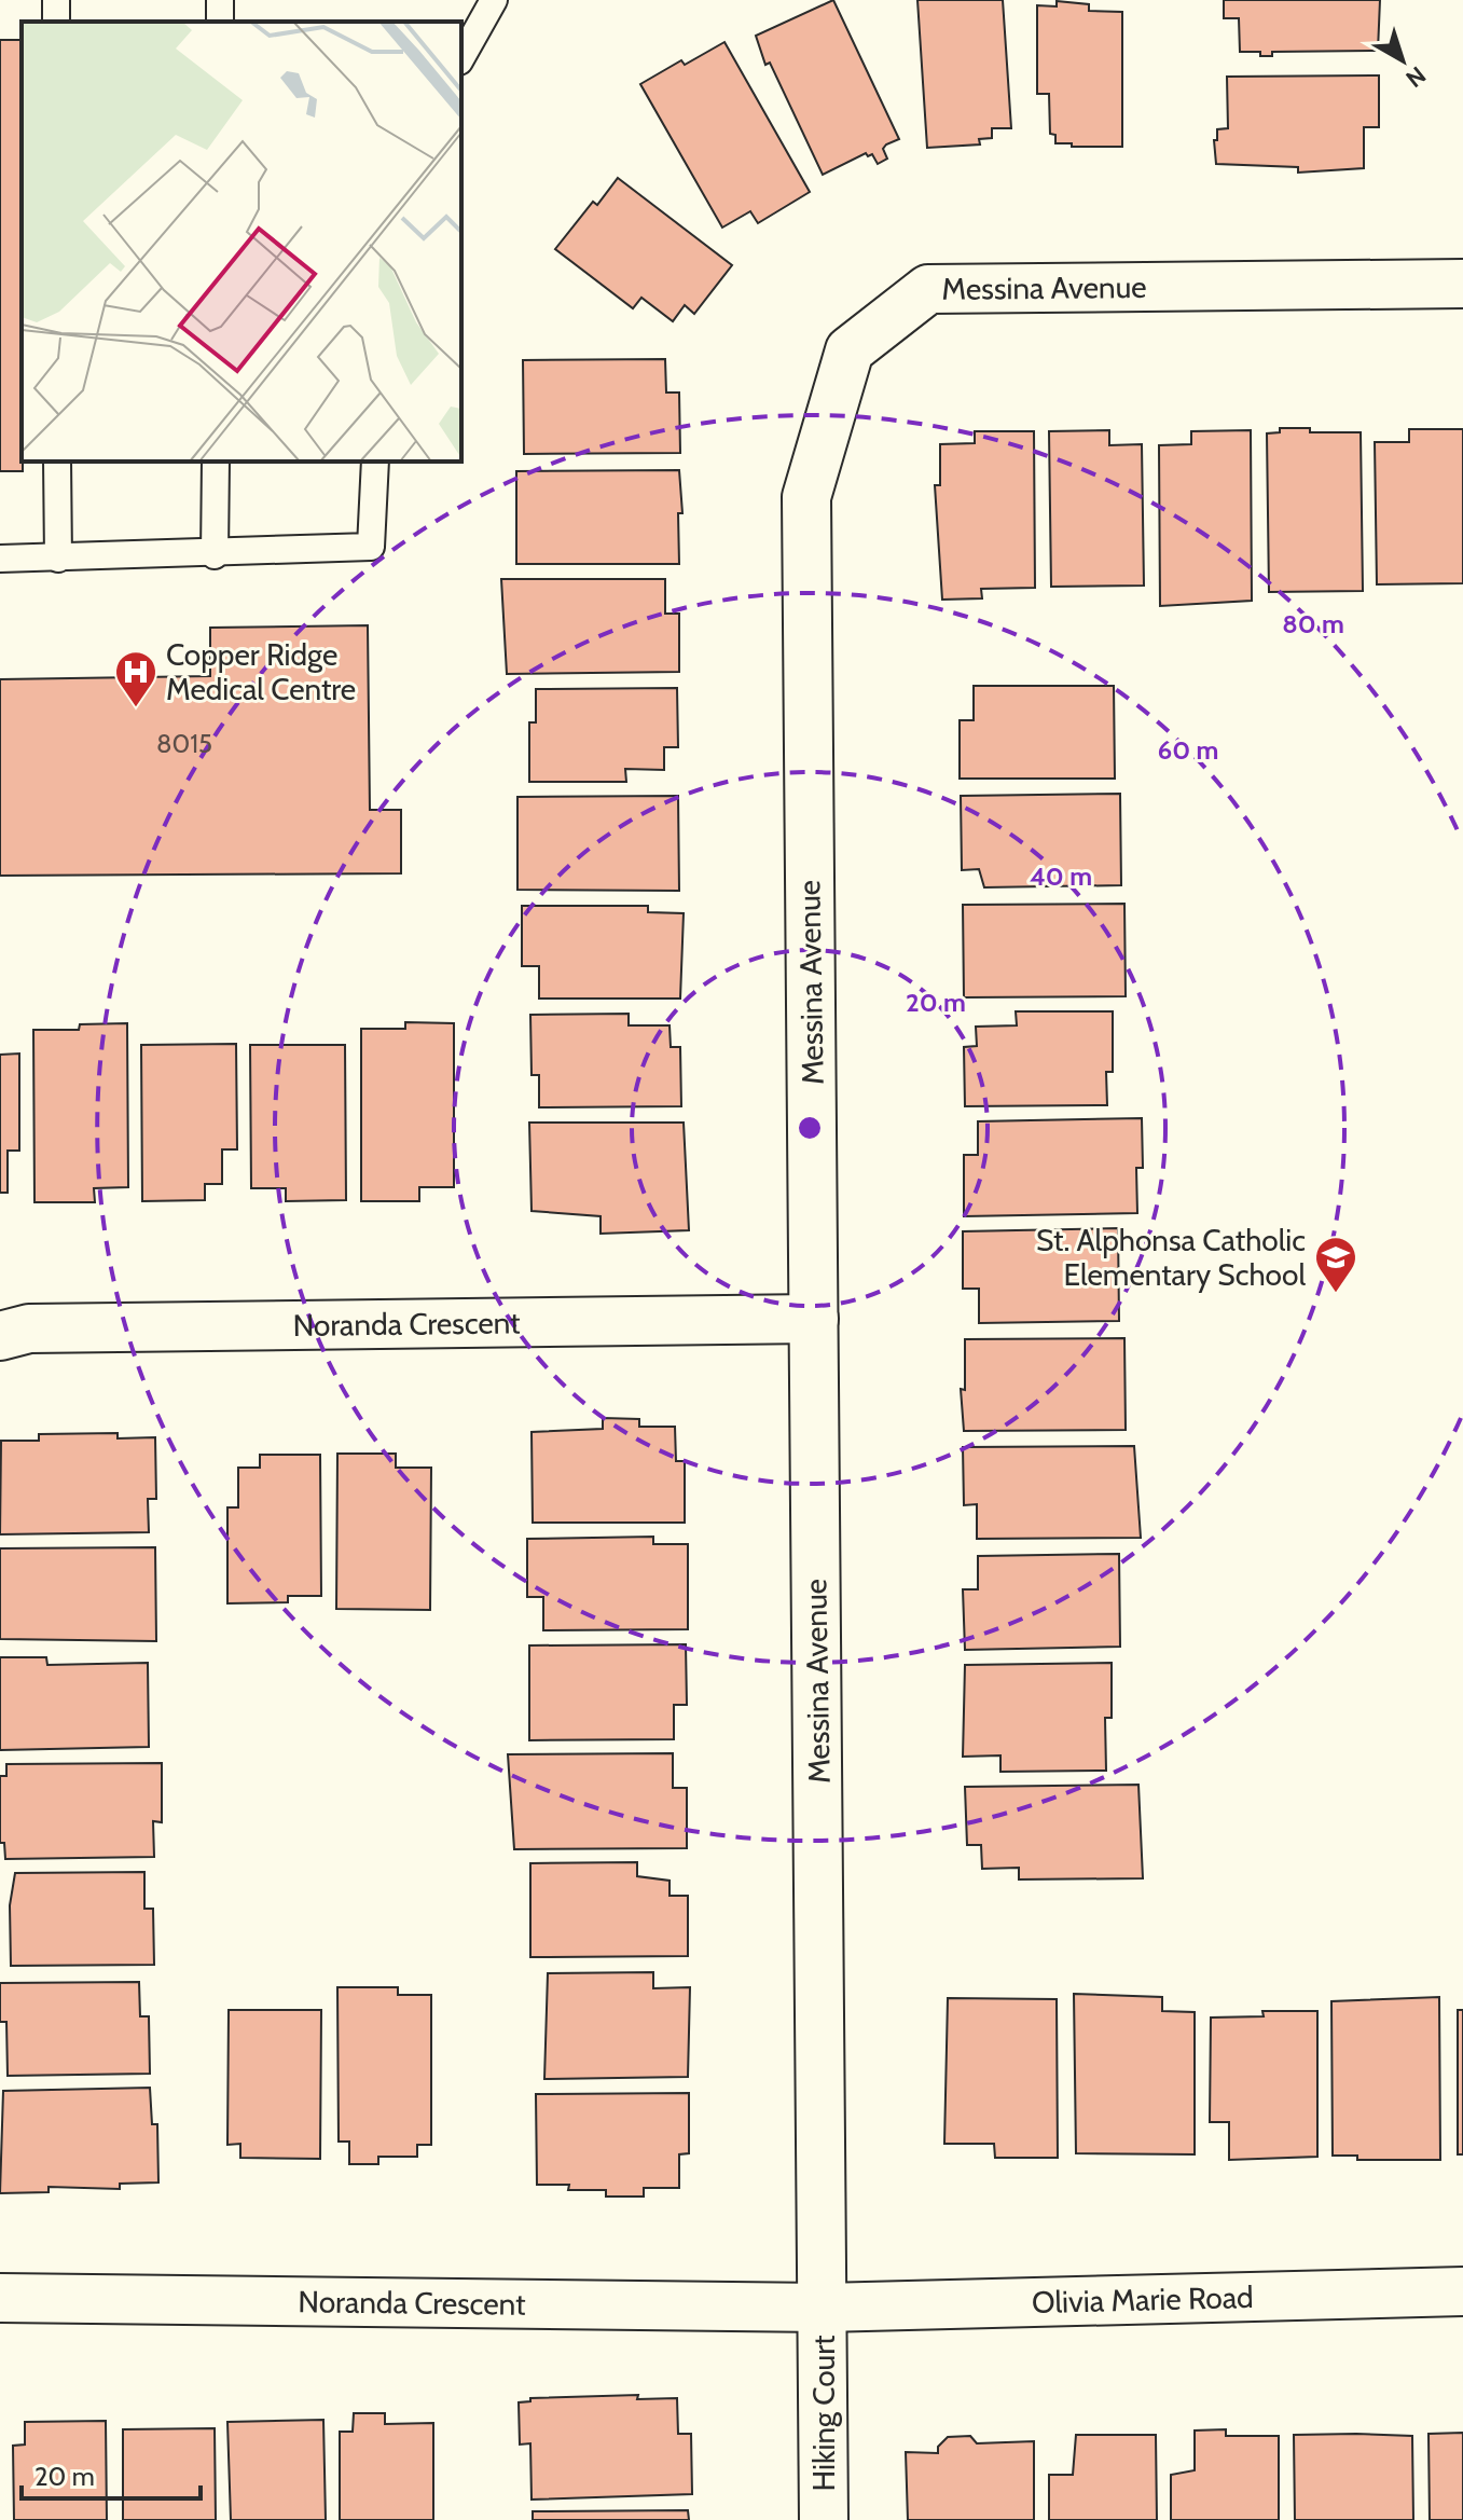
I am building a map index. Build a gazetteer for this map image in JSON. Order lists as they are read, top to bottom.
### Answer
{
  "streets": {
    "street": [
      "Messina Avenue",
      "Noranda Crescent",
      "Olivia Marie Road",
      "Hiking Court"
    ]
  },
  "crossings": [
    ["Messina Avenue", "Noranda Crescent"],
    ["Messina Avenue", "Olivia Marie Road"],
    ["Messina Avenue", "Hiking Court"],
    ["Noranda Crescent", "Olivia Marie Road"],
    ["Noranda Crescent", "Hiking Court"],
    ["Olivia Marie Road", "Hiking Court"]
  ],
  "places": {
    "hospital": ["Copper Ridge Medical Centre"],
    "school or university": ["St. Alphonsa Catholic Elementary School"]
  },
  "house_numbers": ["8015"],
  "scale_bar": "20 m",
  "north": "bottom right",
  "rings": [
    "80 m",
    "60 m",
    "40 m",
    "20 m"
  ]
}
